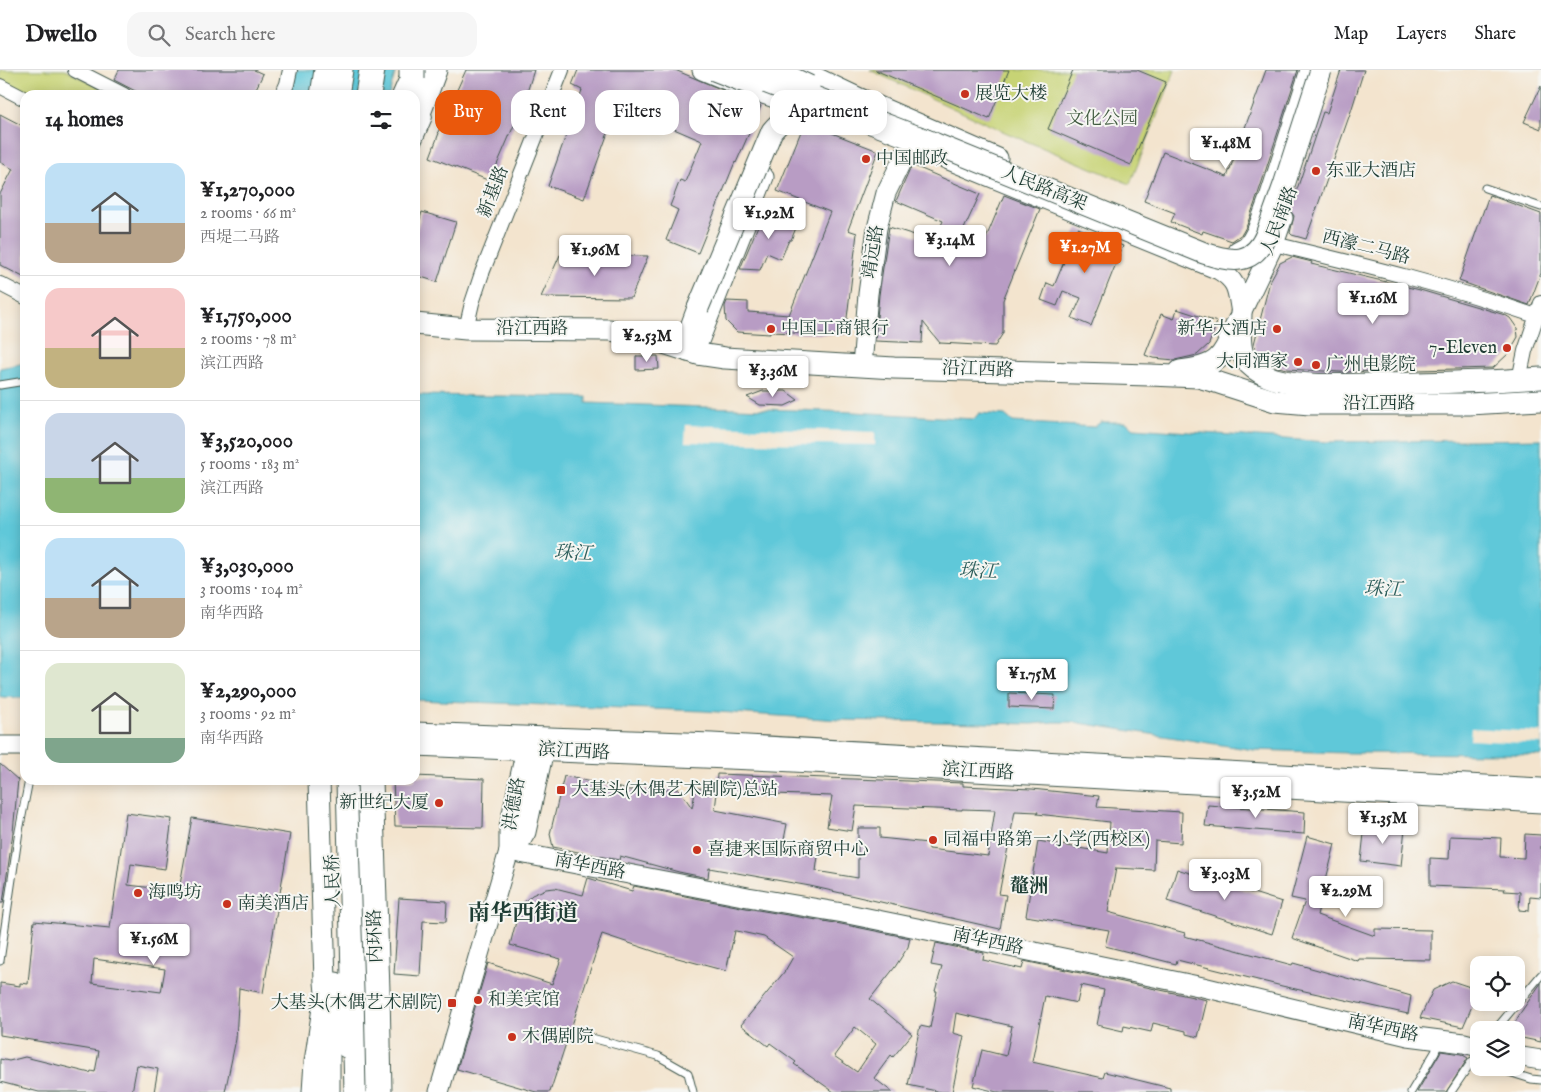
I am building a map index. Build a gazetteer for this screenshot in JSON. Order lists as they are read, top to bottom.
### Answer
{
  "streets": {
    "highway": ["内环路"],
    "main road": [
      "人民路高架",
      "人民南路",
      "靖远路",
      "沿江西路",
      "滨江西路",
      "洪德路",
      "南华西路",
      "人民桥"
    ],
    "street": ["新基路", "西濠二马路"]
  },
  "crossings": [
    ["人民路高架", "靖远路"],
    ["新基路", "沿江西路"],
    ["人民南路", "西濠二马路"],
    ["人民南路", "沿江西路"],
    ["靖远路", "沿江西路"],
    ["滨江西路", "洪德路"],
    ["洪德路", "南华西路"]
  ],
  "districts": ["鼇洲", "南华西街道"],
  "water": ["珠江"],
  "parks": ["文化公园"],
  "places": {
    "other": [
      "展览大楼",
      "中国邮政",
      "东亚大酒店",
      "中国工商银行",
      "新华大酒店",
      "7-Eleven",
      "大同酒家",
      "广州电影院",
      "新世纪大厦",
      "同福中路第一小学(西校区)",
      "喜捷来国际商贸中心",
      "海鸣坊",
      "南美酒店",
      "和美宾馆",
      "木偶剧院"
    ],
    "transit": ["大基头(木偶艺术剧院)总站", "大基头(木偶艺术剧院)"]
  },
  "page": {
    "header": "Dwello",
    "search": "Search here",
    "nav": ["Map", "Layers", "Share"],
    "chip": [
      "Buy",
      "Rent",
      "Filters",
      "New",
      "Apartment"
    ],
    "heading": "14 homes",
    "price": [
      "¥1.48M",
      "¥1.92M",
      "¥3.14M",
      "¥1.27M",
      "¥1.96M",
      "¥1.16M",
      "¥2.53M",
      "¥3.36M",
      "¥1.75M",
      "¥3.52M",
      "¥1.35M",
      "¥3.03M",
      "¥2.29M",
      "¥1.56M"
    ],
    "list": [
      {
        "name": "¥1,270,000",
        "note": "2 rooms · 66 m² · 西堤二马路"
      },
      {
        "name": "¥1,750,000",
        "note": "2 rooms · 78 m² · 滨江西路"
      },
      {
        "name": "¥3,520,000",
        "note": "5 rooms · 183 m² · 滨江西路"
      },
      {
        "name": "¥3,030,000",
        "note": "3 rooms · 104 m² · 南华西路"
      },
      {
        "name": "¥2,290,000",
        "note": "3 rooms · 92 m² · 南华西路"
      }
    ]
  }
}
